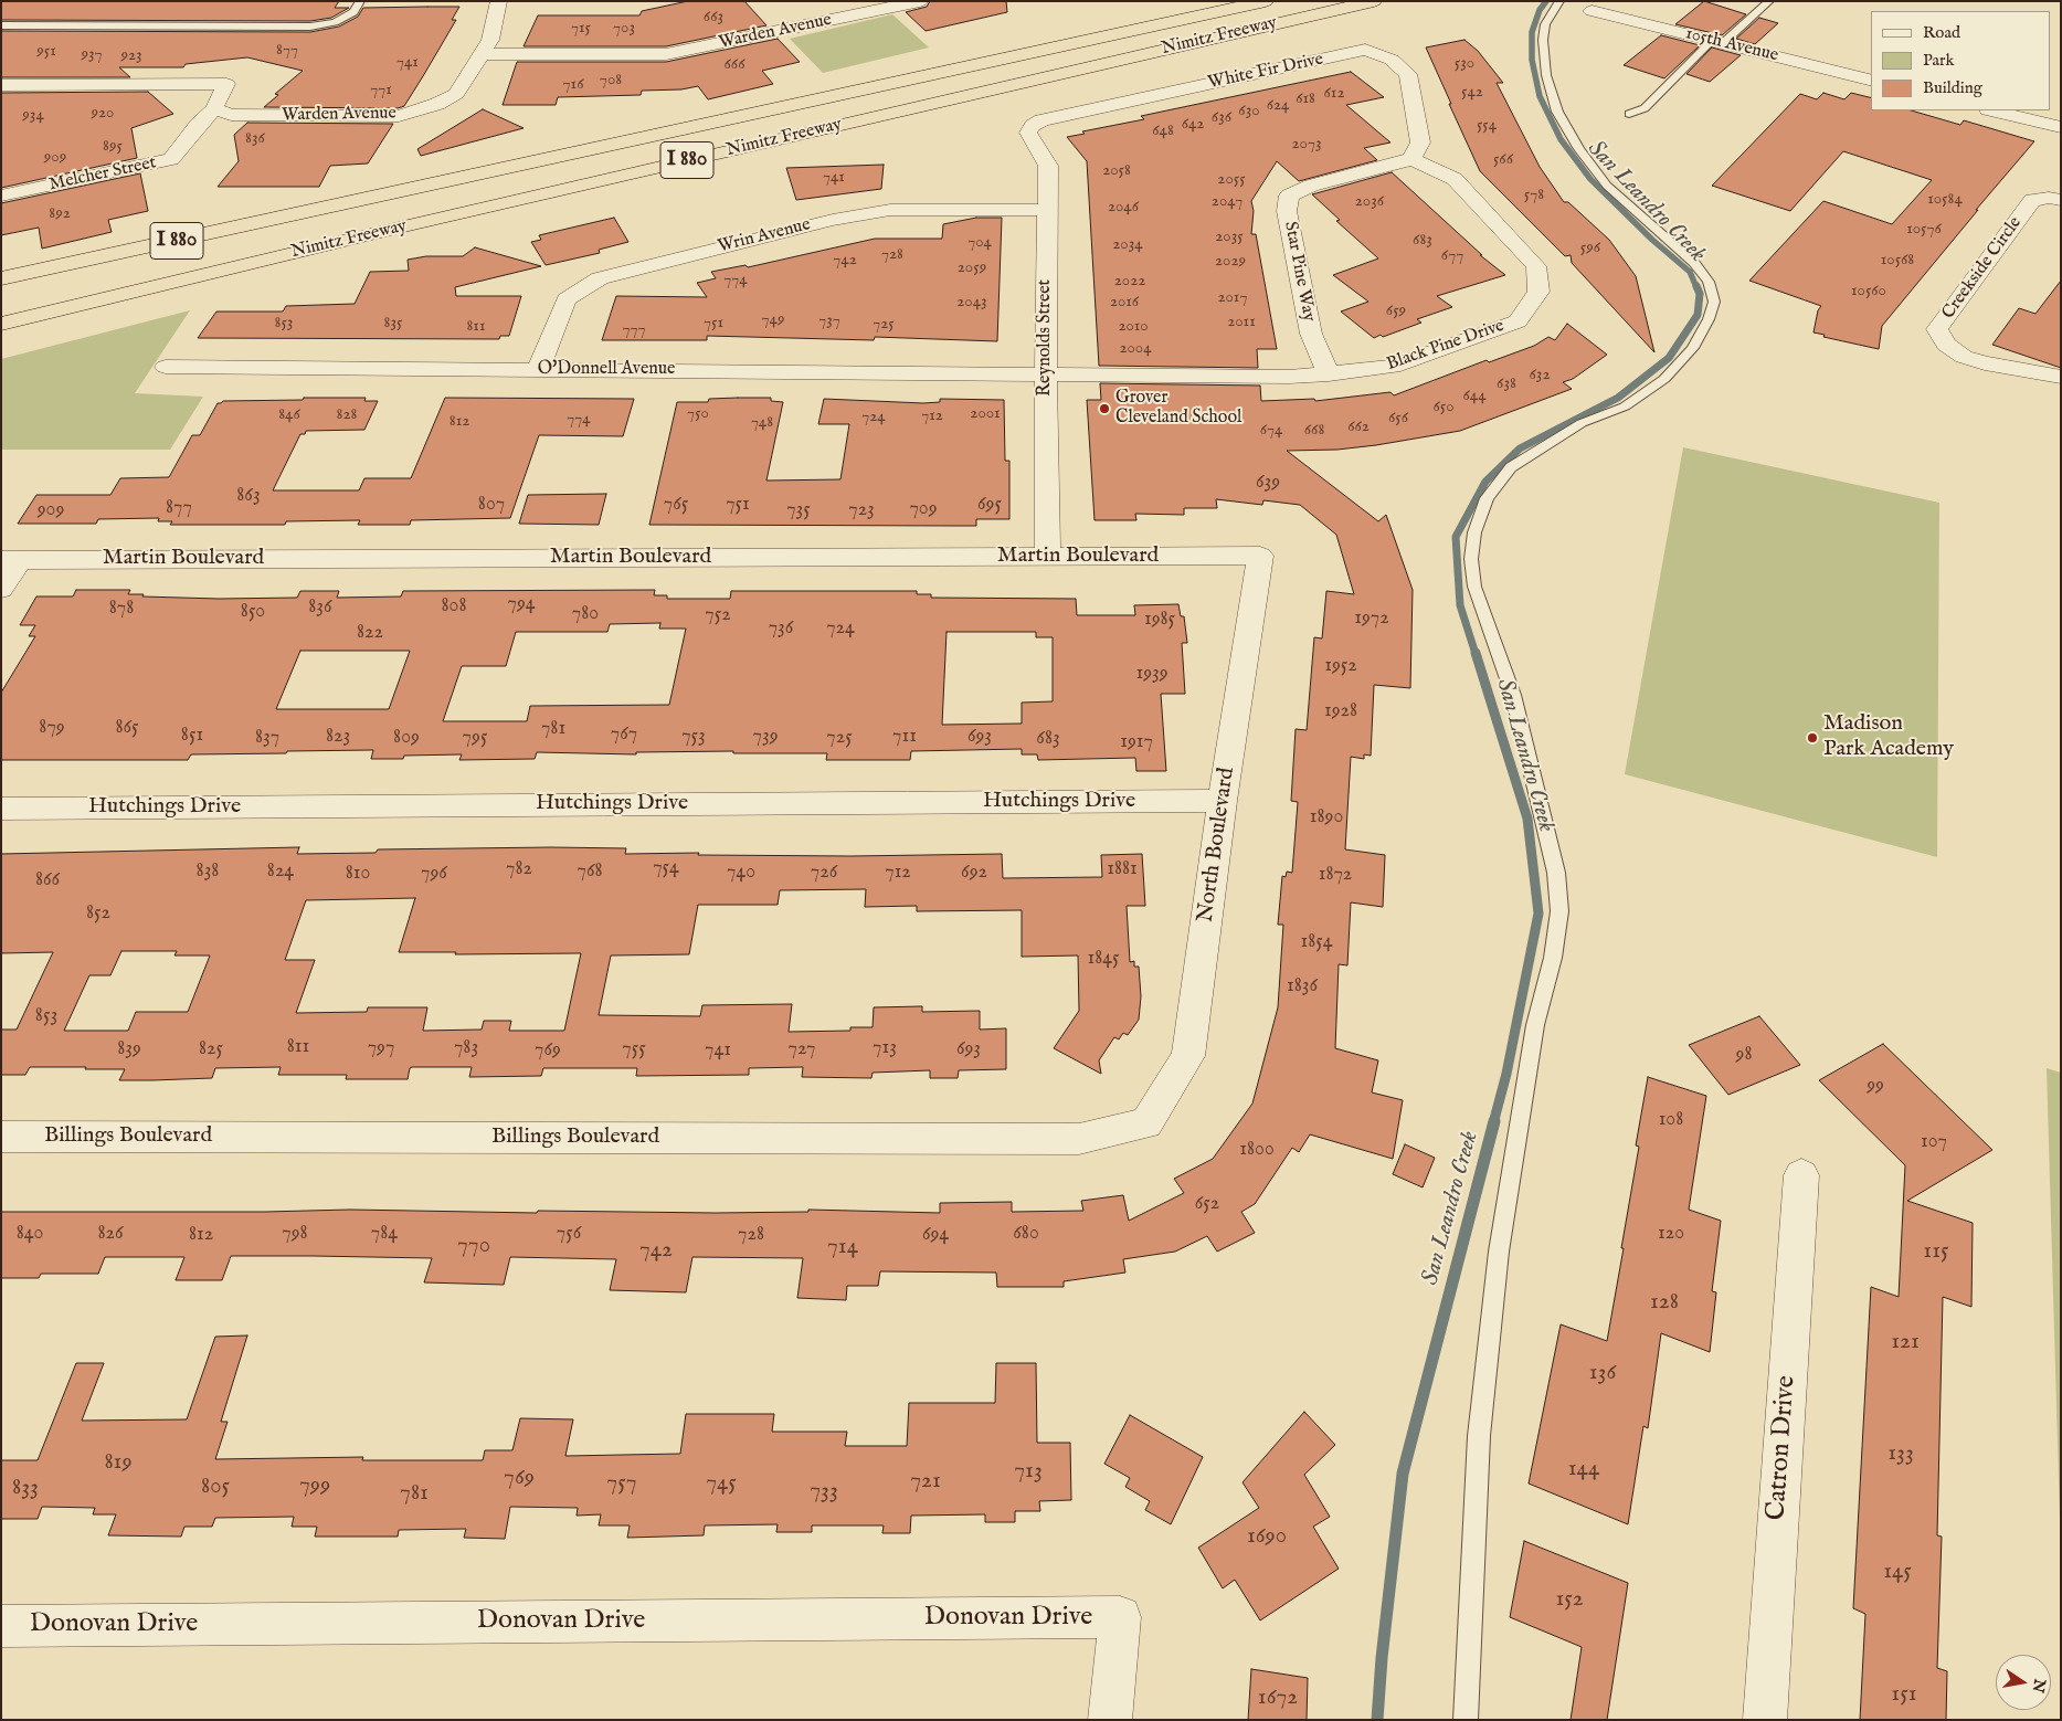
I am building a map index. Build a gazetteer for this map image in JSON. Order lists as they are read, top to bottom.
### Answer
{
  "streets": {
    "highway": ["Nimitz Freeway", "I 880"],
    "street": [
      "Warden Avenue",
      "105th Avenue",
      "White Fir Drive",
      "Melcher Street",
      "Wrin Avenue",
      "Creekside Circle",
      "Star Pine Way",
      "Reynolds Street",
      "Black Pine Drive",
      "O'Donnell Avenue",
      "Martin Boulevard",
      "Hutchings Drive",
      "North Boulevard",
      "Billings Boulevard",
      "Catron Drive",
      "Donovan Drive"
    ]
  },
  "crossings": [
    ["Warden Avenue", "Melcher Street"],
    ["White Fir Drive", "Star Pine Way"],
    ["White Fir Drive", "Reynolds Street"],
    ["White Fir Drive", "Black Pine Drive"],
    ["Wrin Avenue", "Reynolds Street"],
    ["Wrin Avenue", "O'Donnell Avenue"],
    ["Star Pine Way", "Black Pine Drive"],
    ["Reynolds Street", "Black Pine Drive"],
    ["Reynolds Street", "O'Donnell Avenue"],
    ["Reynolds Street", "Martin Boulevard"],
    ["Black Pine Drive", "O'Donnell Avenue"],
    ["Martin Boulevard", "North Boulevard"],
    ["Hutchings Drive", "North Boulevard"],
    ["North Boulevard", "Billings Boulevard"]
  ],
  "water": ["San Leandro Creek"],
  "places": ["Grover Cleveland School", "Madison Park Academy"],
  "house_numbers": [
    "663",
    "715",
    "703",
    "877",
    "951",
    "937",
    "923",
    "741",
    "530",
    "666",
    "708",
    "716",
    "771",
    "542",
    "612",
    "618",
    "624",
    "630",
    "920",
    "934",
    "636",
    "642",
    "554",
    "648",
    "836",
    "2073",
    "895",
    "909",
    "566",
    "2058",
    "741",
    "2055",
    "578",
    "10584",
    "2047",
    "2036",
    "2046",
    "892",
    "10576",
    "2035",
    "683",
    "704",
    "2034",
    "596",
    "728",
    "677",
    "742",
    "10568",
    "2029",
    "2059",
    "774",
    "2022",
    "10560",
    "2017",
    "2043",
    "2016",
    "659",
    "749",
    "737",
    "2011",
    "853",
    "835",
    "751",
    "725",
    "811",
    "2010",
    "777",
    "2004",
    "632",
    "638",
    "644",
    "650",
    "750",
    "2001",
    "846",
    "828",
    "712",
    "724",
    "656",
    "774",
    "812",
    "748",
    "662",
    "674",
    "668",
    "639",
    "863",
    "807",
    "765",
    "751",
    "695",
    "877",
    "709",
    "909",
    "735",
    "723",
    "794",
    "808",
    "836",
    "878",
    "850",
    "780",
    "752",
    "1972",
    "1985",
    "736",
    "724",
    "822",
    "1952",
    "1939",
    "1928",
    "879",
    "865",
    "781",
    "767",
    "851",
    "823",
    "753",
    "739",
    "711",
    "693",
    "837",
    "809",
    "795",
    "725",
    "683",
    "1917",
    "1890",
    "754",
    "782",
    "1881",
    "838",
    "824",
    "768",
    "740",
    "726",
    "712",
    "692",
    "810",
    "796",
    "1872",
    "866",
    "852",
    "1854",
    "1845",
    "1836",
    "853",
    "811",
    "797",
    "783",
    "713",
    "839",
    "825",
    "755",
    "727",
    "693",
    "769",
    "741",
    "98",
    "99",
    "108",
    "107",
    "1800",
    "652",
    "840",
    "826",
    "798",
    "784",
    "756",
    "680",
    "120",
    "812",
    "728",
    "694",
    "770",
    "714",
    "742",
    "115",
    "128",
    "121",
    "136",
    "133",
    "819",
    "144",
    "713",
    "769",
    "721",
    "757",
    "745",
    "799",
    "805",
    "833",
    "733",
    "781",
    "1690",
    "145",
    "152",
    "151",
    "1672"
  ],
  "legend": ["Road", "Park", "Building"],
  "north": "right"
}
